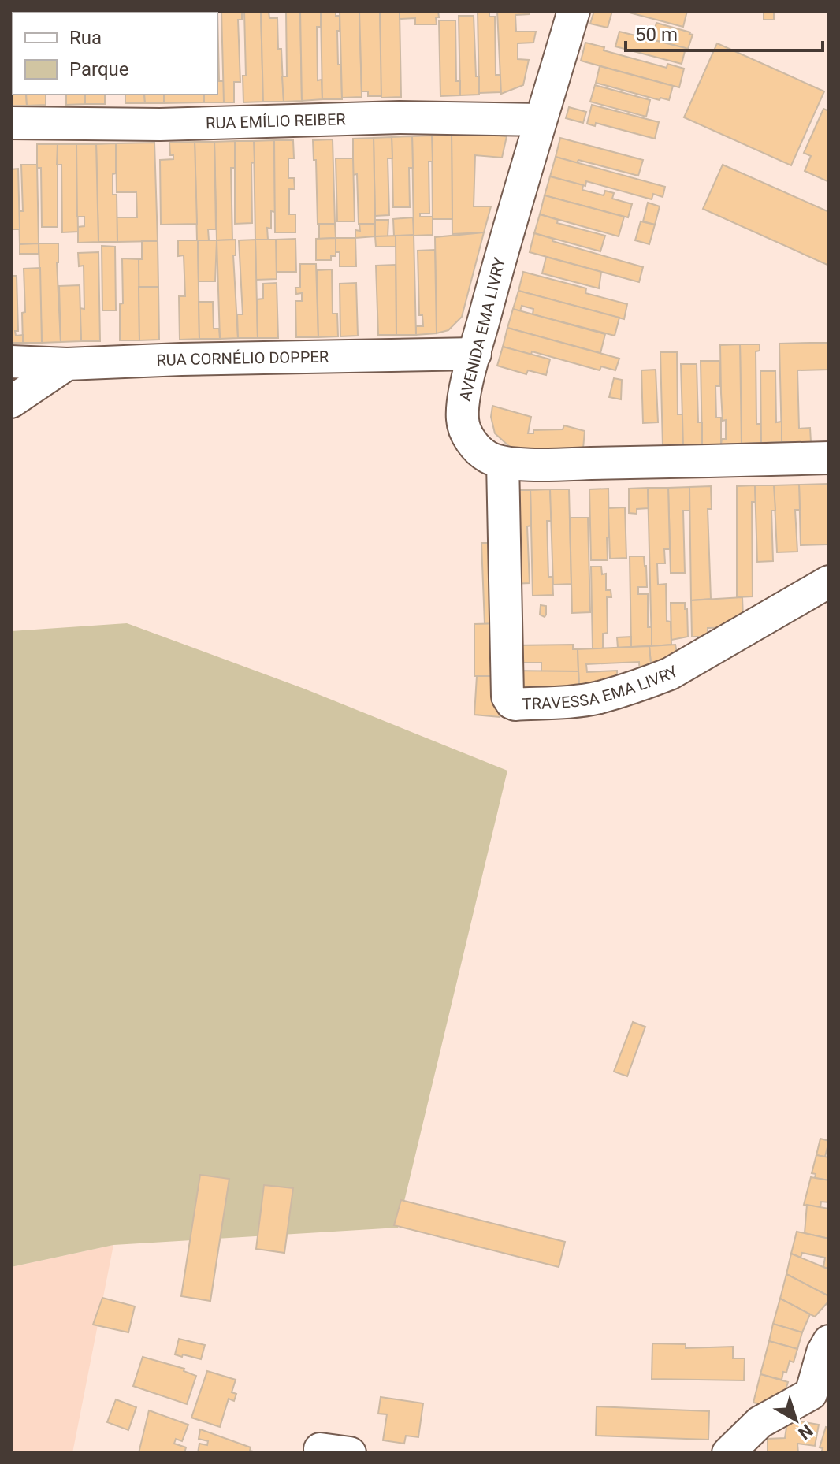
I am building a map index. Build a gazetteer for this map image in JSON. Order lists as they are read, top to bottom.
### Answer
{
  "streets": {
    "street": [
      "RUA EMÍLIO REIBER",
      "AVENIDA EMA LIVRY",
      "RUA CORNÉLIO DOPPER",
      "TRAVESSA EMA LIVRY"
    ]
  },
  "crossings": [
    ["RUA EMÍLIO REIBER", "AVENIDA EMA LIVRY"],
    ["AVENIDA EMA LIVRY", "RUA CORNÉLIO DOPPER"],
    ["AVENIDA EMA LIVRY", "TRAVESSA EMA LIVRY"]
  ],
  "legend": ["Rua", "Parque"],
  "scale_bar": "50 m",
  "north": "bottom right"
}
